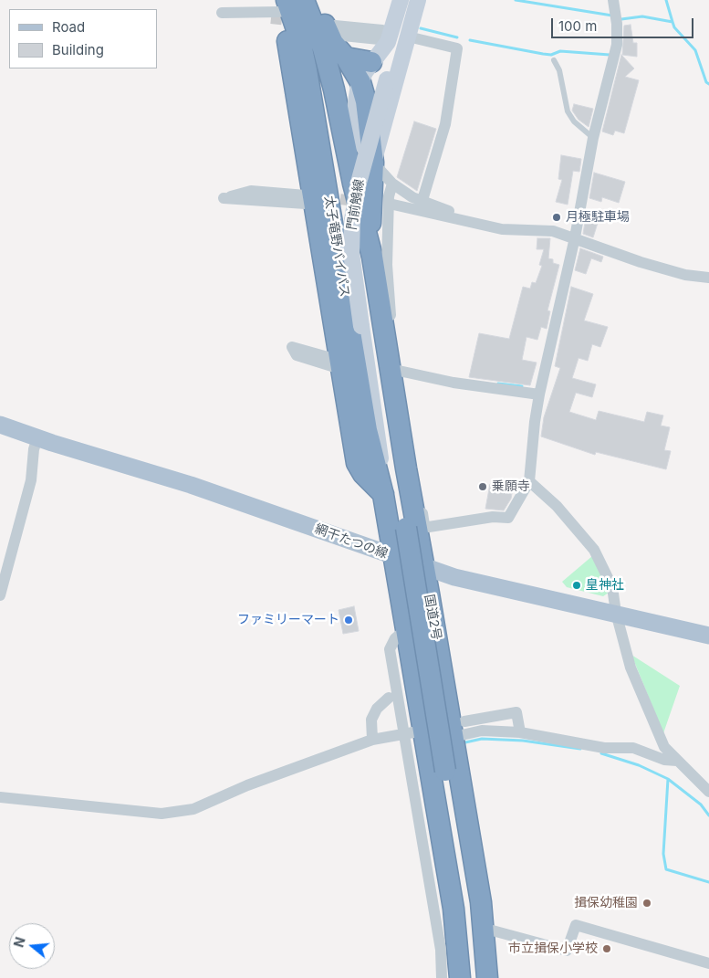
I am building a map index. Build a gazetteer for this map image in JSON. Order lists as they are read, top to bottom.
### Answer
{
  "streets": {
    "highway": ["太子竜野バイパス", "国道2号"],
    "main road": ["門前鵤線", "網干たつの線"]
  },
  "crossings": [
    ["門前鵤線", "太子竜野バイパス"],
    ["網干たつの線", "国道2号"]
  ],
  "places": [
    "月極駐車場",
    "乗願寺",
    "皇神社",
    "ファミリーマート",
    "揖保幼稚園",
    "市立揖保小学校"
  ],
  "legend": ["Road", "Building"],
  "scale_bar": "100 m",
  "north": "left"
}
